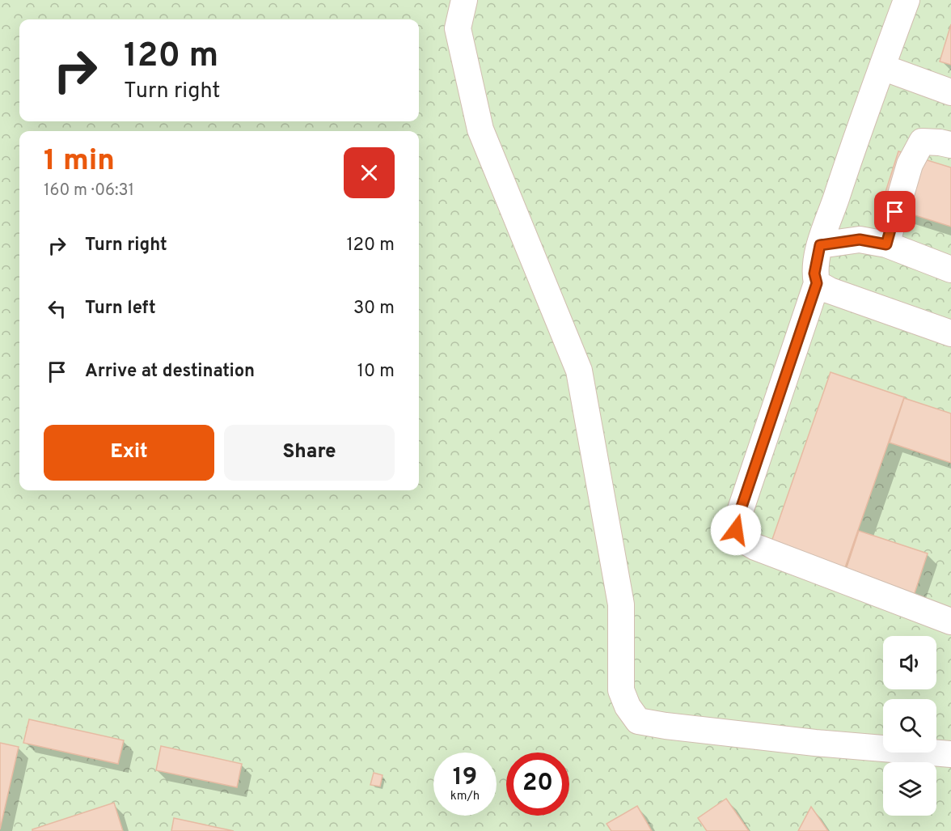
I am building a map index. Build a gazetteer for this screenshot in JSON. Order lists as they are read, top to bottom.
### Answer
{
  "page": {
    "turn": ["120 m", "Turn right"],
    "heading": ["1 min", "160 m · 06:31"],
    "list": [
      {
        "name": "Turn right",
        "value": "120 m"
      },
      {
        "name": "Turn left",
        "value": "30 m"
      },
      {
        "name": "Arrive at destination",
        "value": "10 m"
      }
    ],
    "buttons": ["Exit", "Share"],
    "speed": "19 km/h",
    "limit": "20"
  }
}
